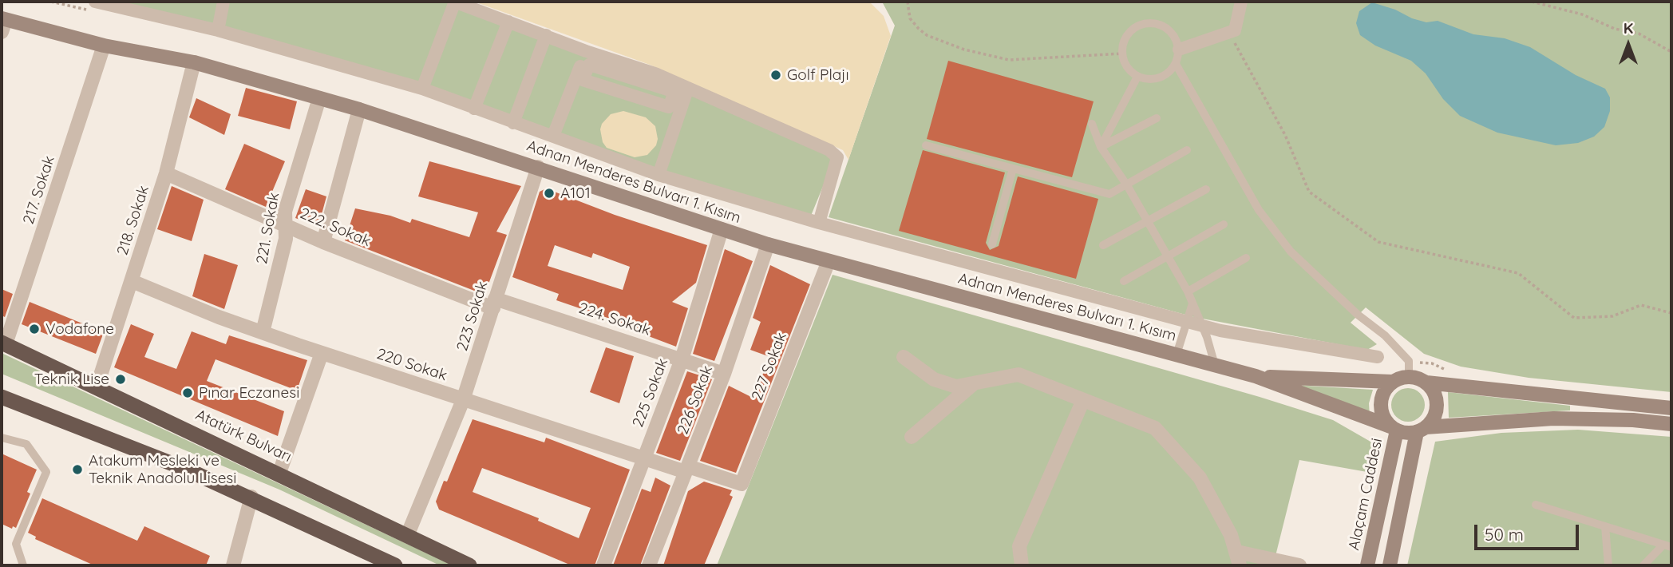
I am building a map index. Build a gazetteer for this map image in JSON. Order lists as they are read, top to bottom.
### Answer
{
  "streets": {
    "highway": ["Atatürk Bulvarı"],
    "main road": ["Adnan Menderes Bulvarı 1. Kısım", "Alaçam Caddesi"],
    "street": [
      "217. Sokak",
      "218. Sokak",
      "222. Sokak",
      "221. Sokak",
      "223 Sokak",
      "224. Sokak",
      "220 Sokak",
      "227 Sokak",
      "225 Sokak",
      "226 Sokak"
    ]
  },
  "crossings": [
    ["Adnan Menderes Bulvarı 1. Kısım", "217. Sokak"],
    ["Adnan Menderes Bulvarı 1. Kısım", "218. Sokak"],
    ["Adnan Menderes Bulvarı 1. Kısım", "221. Sokak"],
    ["Adnan Menderes Bulvarı 1. Kısım", "223 Sokak"],
    ["Adnan Menderes Bulvarı 1. Kısım", "227 Sokak"],
    ["Adnan Menderes Bulvarı 1. Kısım", "225 Sokak"],
    ["Adnan Menderes Bulvarı 1. Kısım", "226 Sokak"],
    ["Adnan Menderes Bulvarı 1. Kısım", "Alaçam Caddesi"],
    ["217. Sokak", "Atatürk Bulvarı"],
    ["218. Sokak", "222. Sokak"],
    ["218. Sokak", "220 Sokak"],
    ["218. Sokak", "Atatürk Bulvarı"],
    ["222. Sokak", "221. Sokak"],
    ["222. Sokak", "223 Sokak"],
    ["222. Sokak", "224. Sokak"],
    ["221. Sokak", "220 Sokak"],
    ["223 Sokak", "224. Sokak"],
    ["223 Sokak", "220 Sokak"],
    ["223 Sokak", "Atatürk Bulvarı"],
    ["224. Sokak", "225 Sokak"],
    ["224. Sokak", "226 Sokak"],
    ["220 Sokak", "227 Sokak"],
    ["220 Sokak", "225 Sokak"],
    ["220 Sokak", "226 Sokak"]
  ],
  "places": [
    "Golf Plajı",
    "A101",
    "Vodafone",
    "Teknik Lise",
    "Pınar Eczanesi",
    "Atakum Mesleki ve Teknik Anadolu Lisesi"
  ],
  "scale_bar": "50 m",
  "north": "top"
}
